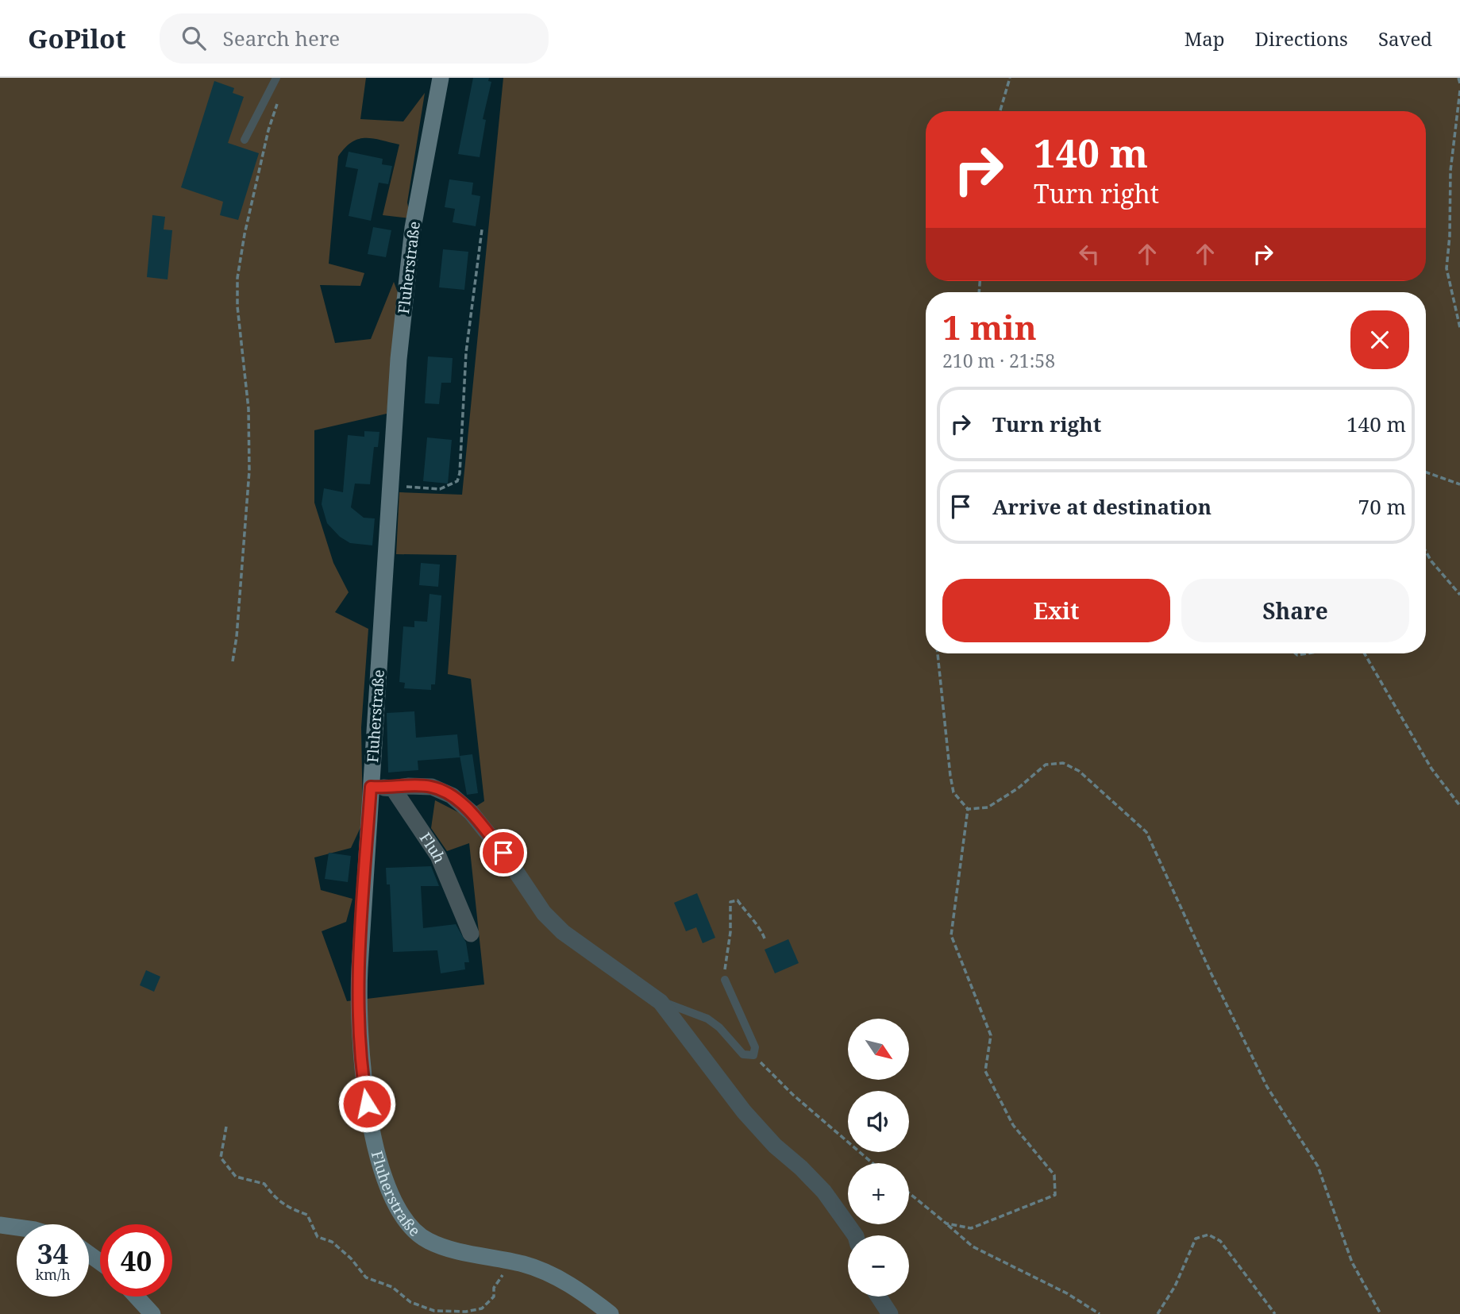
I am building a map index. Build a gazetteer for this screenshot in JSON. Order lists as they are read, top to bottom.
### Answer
{
  "streets": {
    "street": ["Fluherstraße", "Fluh"]
  },
  "north": "bottom right",
  "page": {
    "header": "GoPilot",
    "search": "Search here",
    "nav": ["Map", "Directions", "Saved"],
    "turn": ["140 m", "Turn right"],
    "heading": ["1 min", "210 m · 21:58"],
    "list": [
      {
        "name": "Turn right",
        "value": "140 m"
      },
      {
        "name": "Arrive at destination",
        "value": "70 m"
      }
    ],
    "buttons": ["Exit", "Share"],
    "map_buttons": ["+", "−"],
    "speed": "34 km/h",
    "limit": "40"
  }
}
